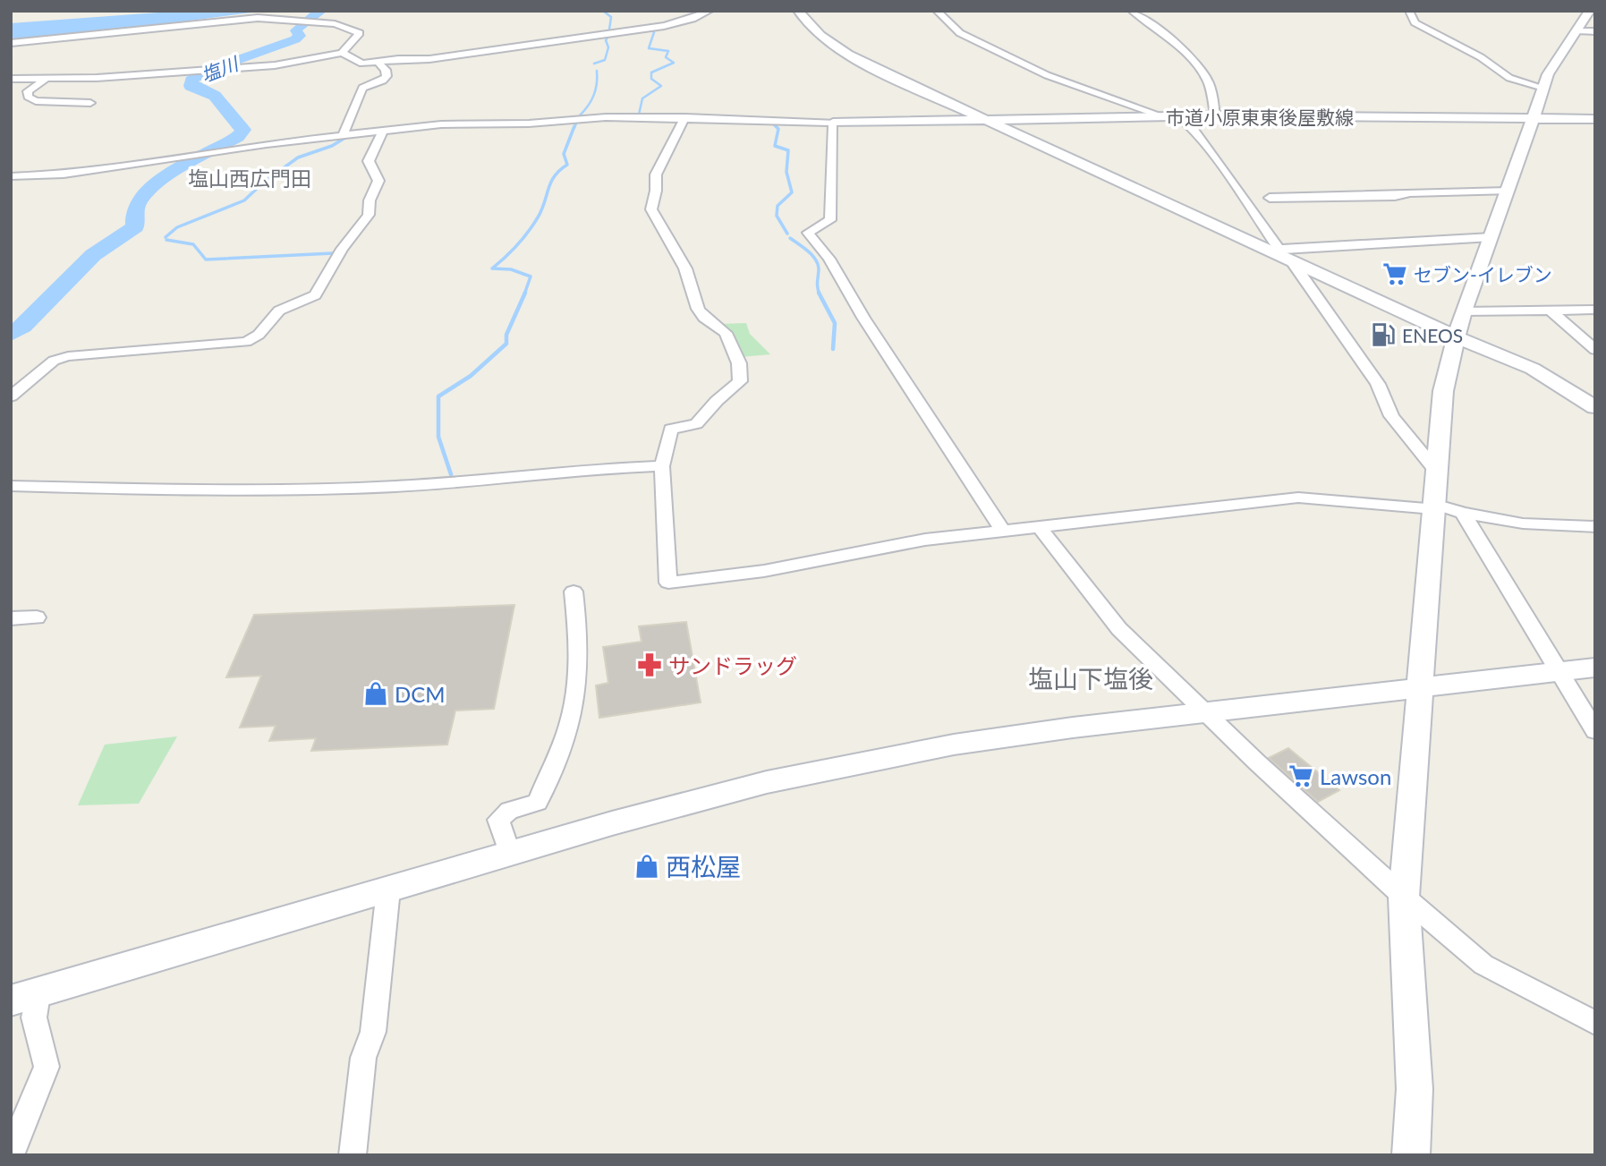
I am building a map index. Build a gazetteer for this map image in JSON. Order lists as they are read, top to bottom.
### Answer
{
  "streets": {
    "street": ["市道小原東東後屋敷線"]
  },
  "districts": ["塩山西広門田", "塩山下塩後"],
  "water": ["塩川"],
  "places": {
    "supermarket": ["セブン-イレブン", "Lawson"],
    "fuel station": ["ENEOS"],
    "pharmacy": ["サンドラッグ"],
    "shop": ["DCM", "西松屋"]
  }
}
